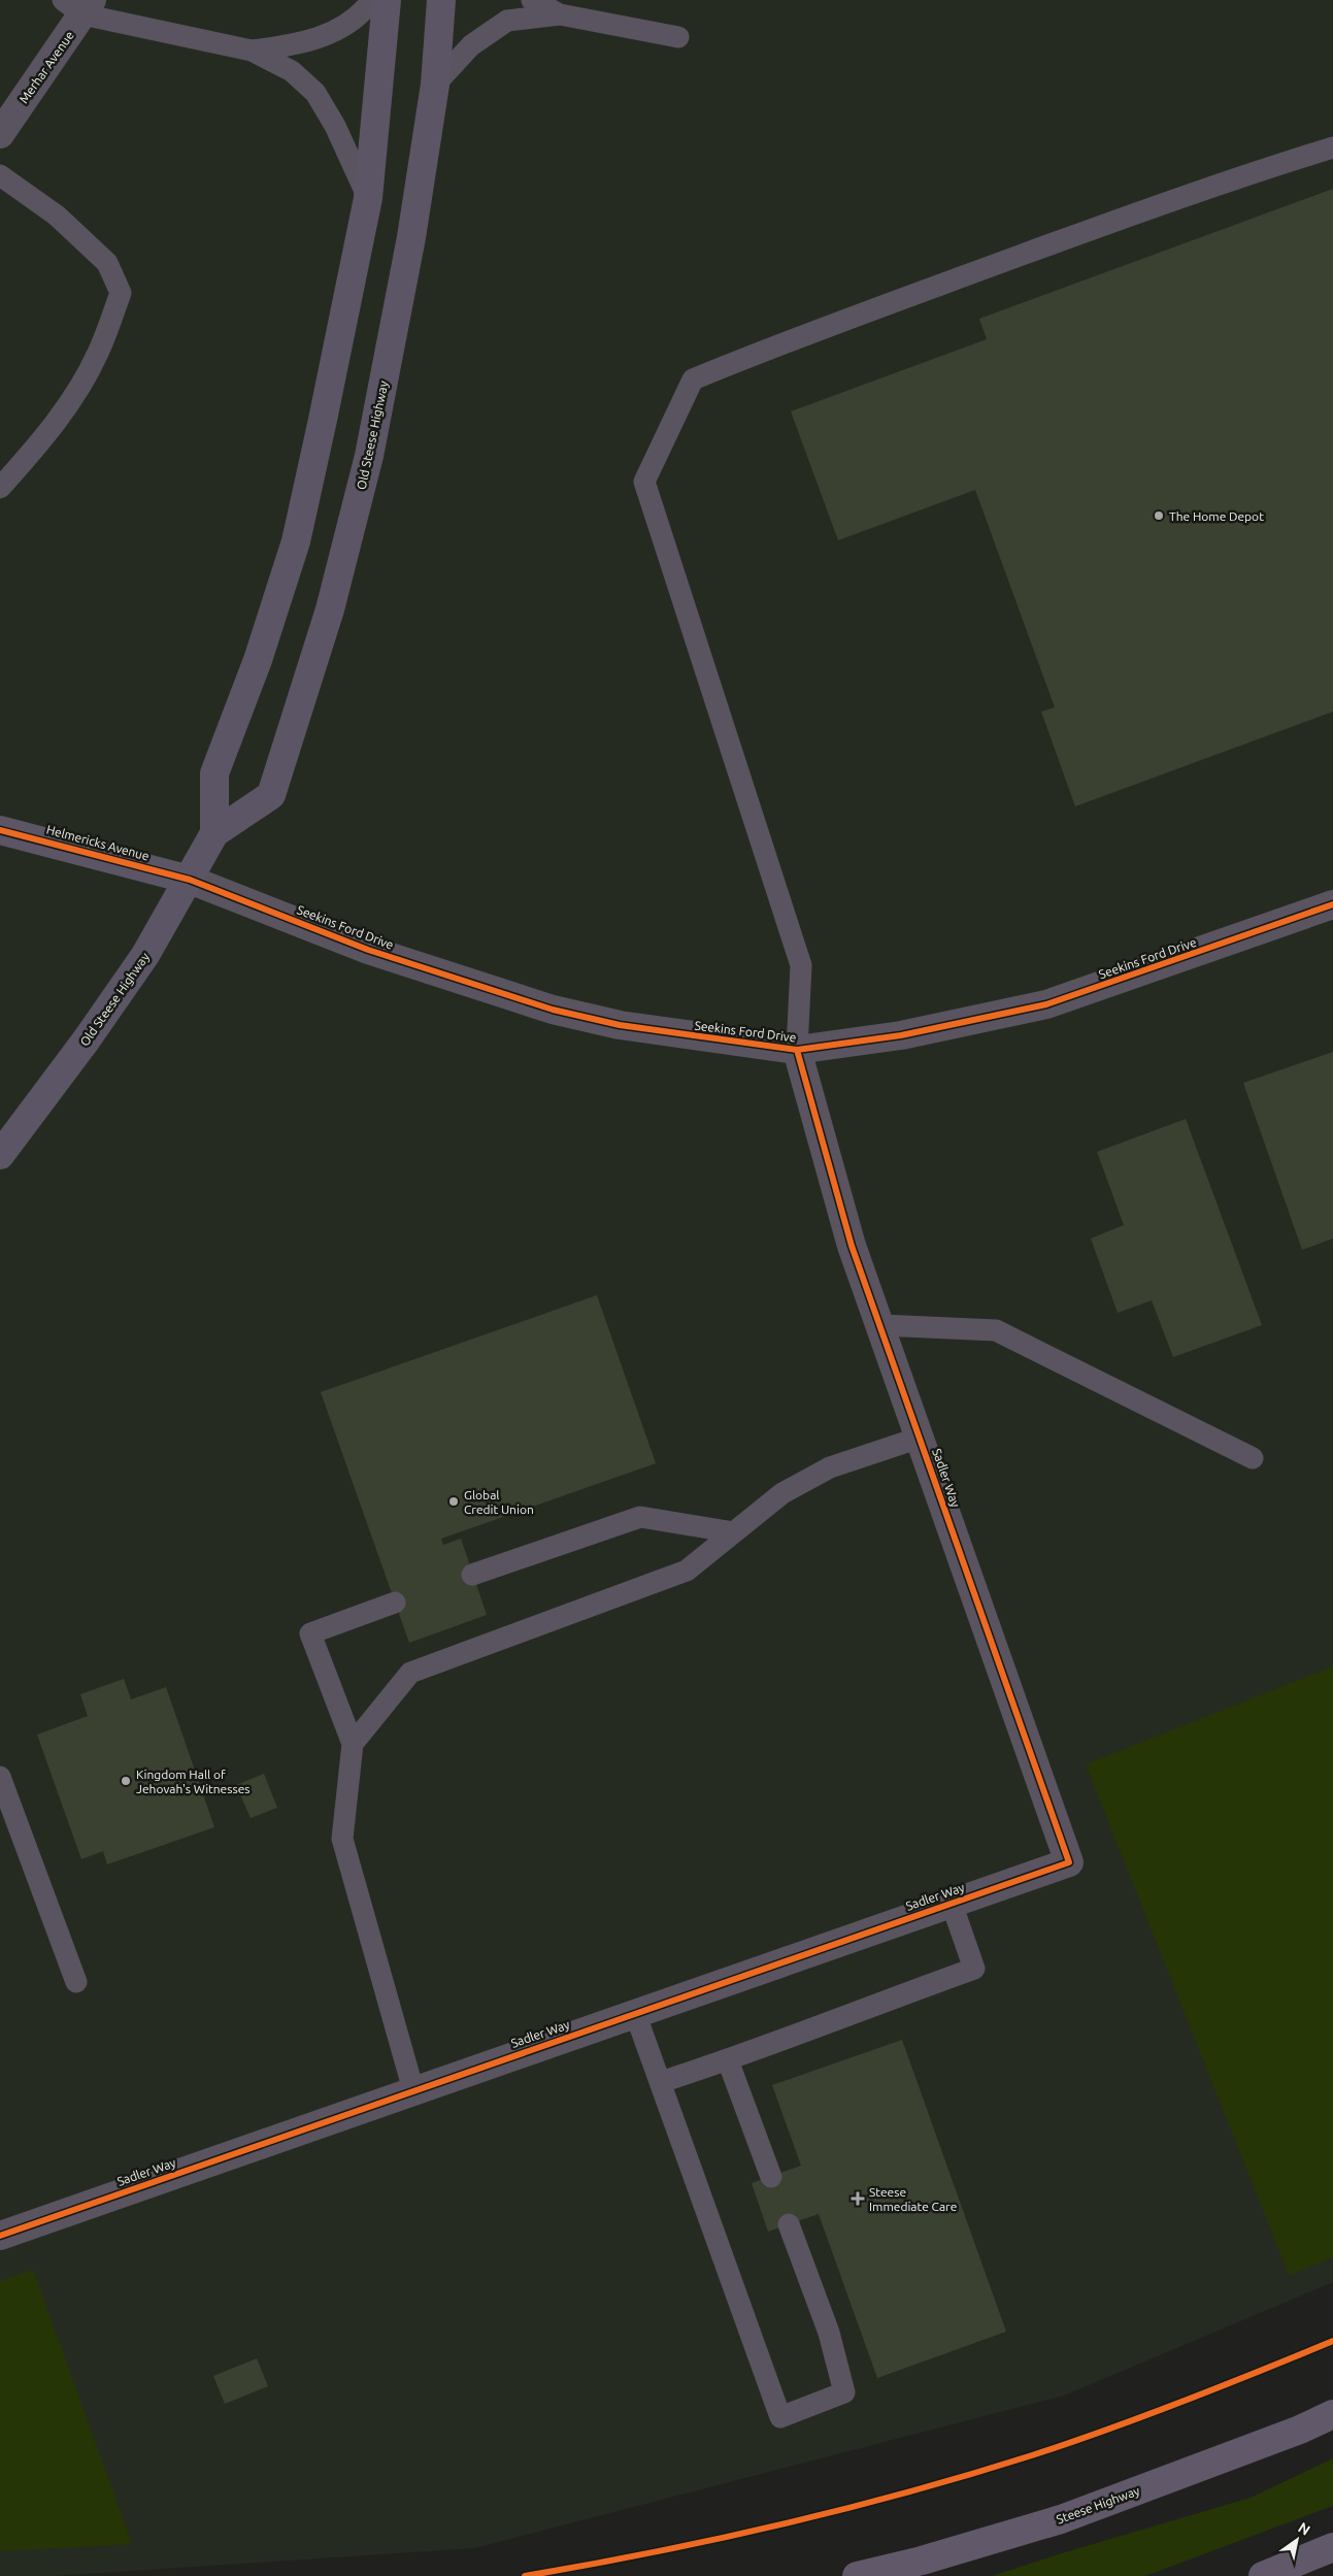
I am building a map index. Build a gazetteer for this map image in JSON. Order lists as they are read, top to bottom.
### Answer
{
  "streets": {
    "highway": ["Steese Highway"],
    "main road": ["Old Steese Highway", "Helmericks Avenue"],
    "street": ["Merhar Avenue", "Seekins Ford Drive", "Sadler Way"]
  },
  "crossings": [
    ["Old Steese Highway", "Helmericks Avenue"],
    ["Old Steese Highway", "Seekins Ford Drive"],
    ["Helmericks Avenue", "Seekins Ford Drive"],
    ["Seekins Ford Drive", "Sadler Way"]
  ],
  "places": {
    "other": ["The Home Depot", "Global Credit Union", "Kingdom Hall of Jehovah's Witnesses"],
    "health": ["Steese Immediate Care"]
  },
  "north": "top right"
}
